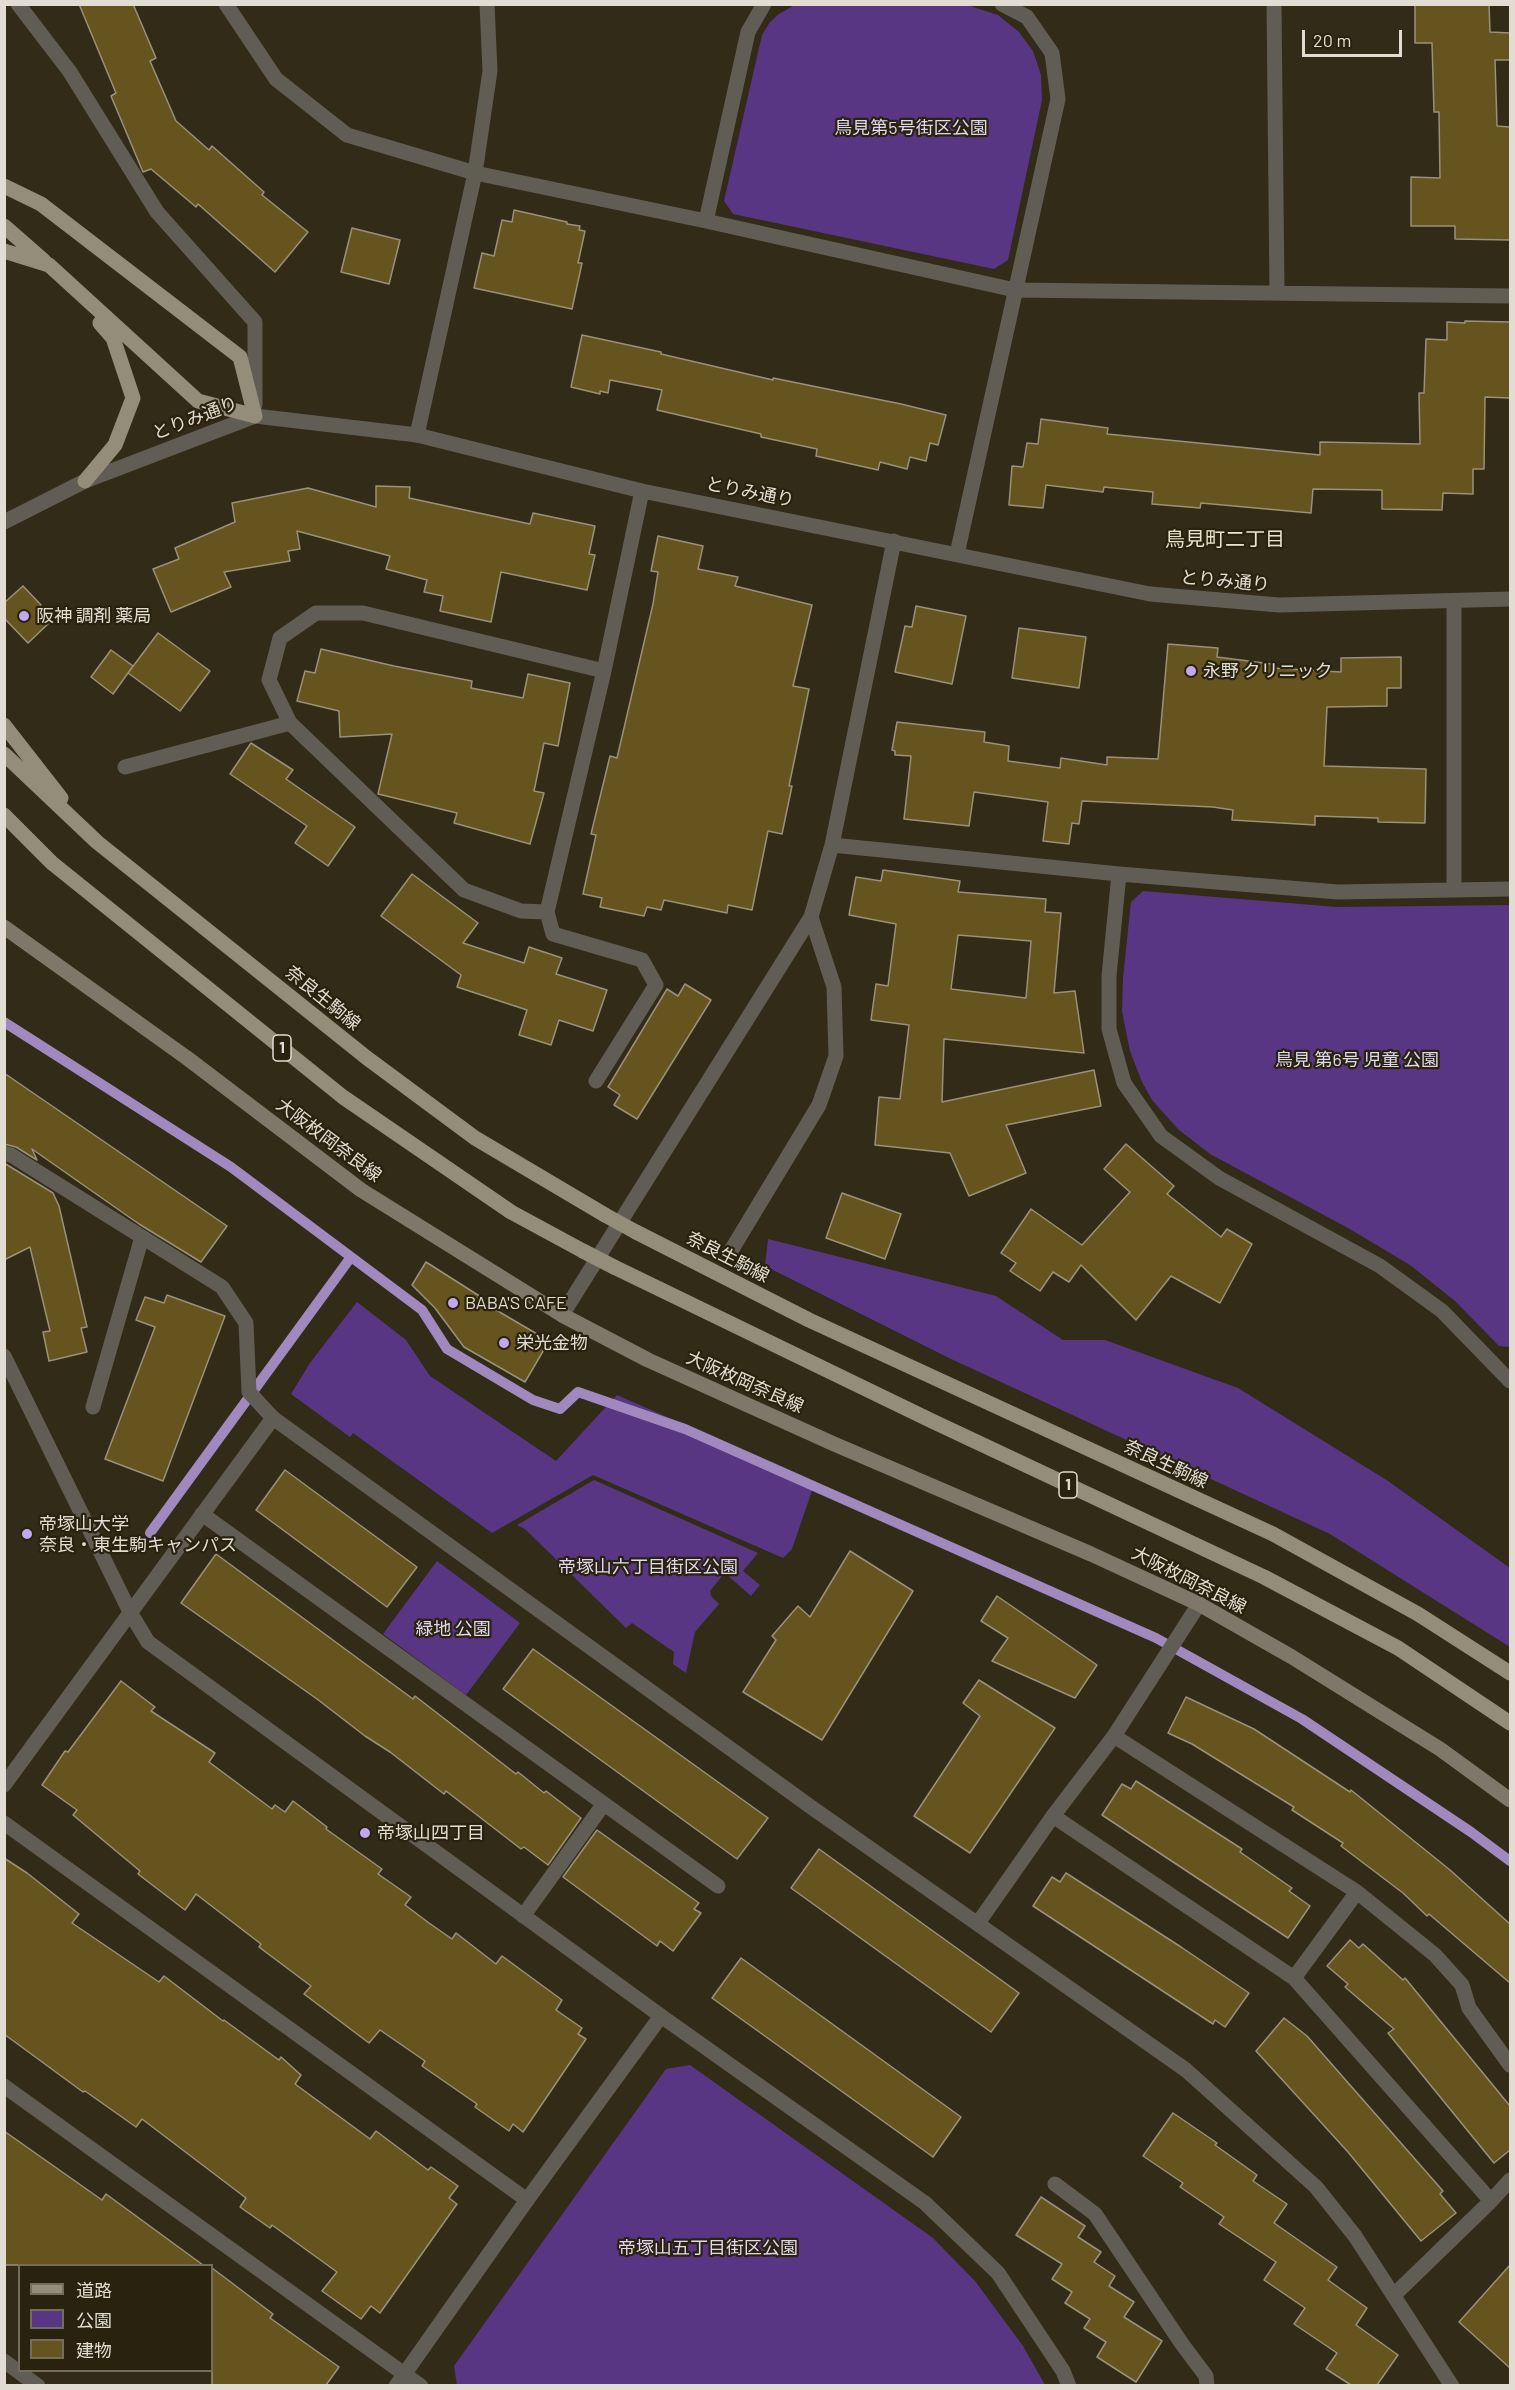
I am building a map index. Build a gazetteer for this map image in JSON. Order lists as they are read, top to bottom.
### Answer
{
  "streets": {
    "main road": ["奈良生駒線", "1", "大阪枚岡奈良線"],
    "street": ["とりみ通り"]
  },
  "districts": ["鳥見町二丁目"],
  "parks": [
    "鳥見第5号街区公園",
    "鳥見 第6号 児童 公園",
    "帝塚山六丁目街区公園",
    "緑地 公園",
    "帝塚山五丁目街区公園"
  ],
  "places": [
    "阪神 調剤 薬局",
    "永野 クリニック",
    "BABA'S CAFE",
    "栄光金物",
    "帝塚山大学 奈良・東生駒キャンパス",
    "帝塚山四丁目"
  ],
  "legend": ["道路", "公園", "建物"],
  "scale_bar": "20 m"
}
